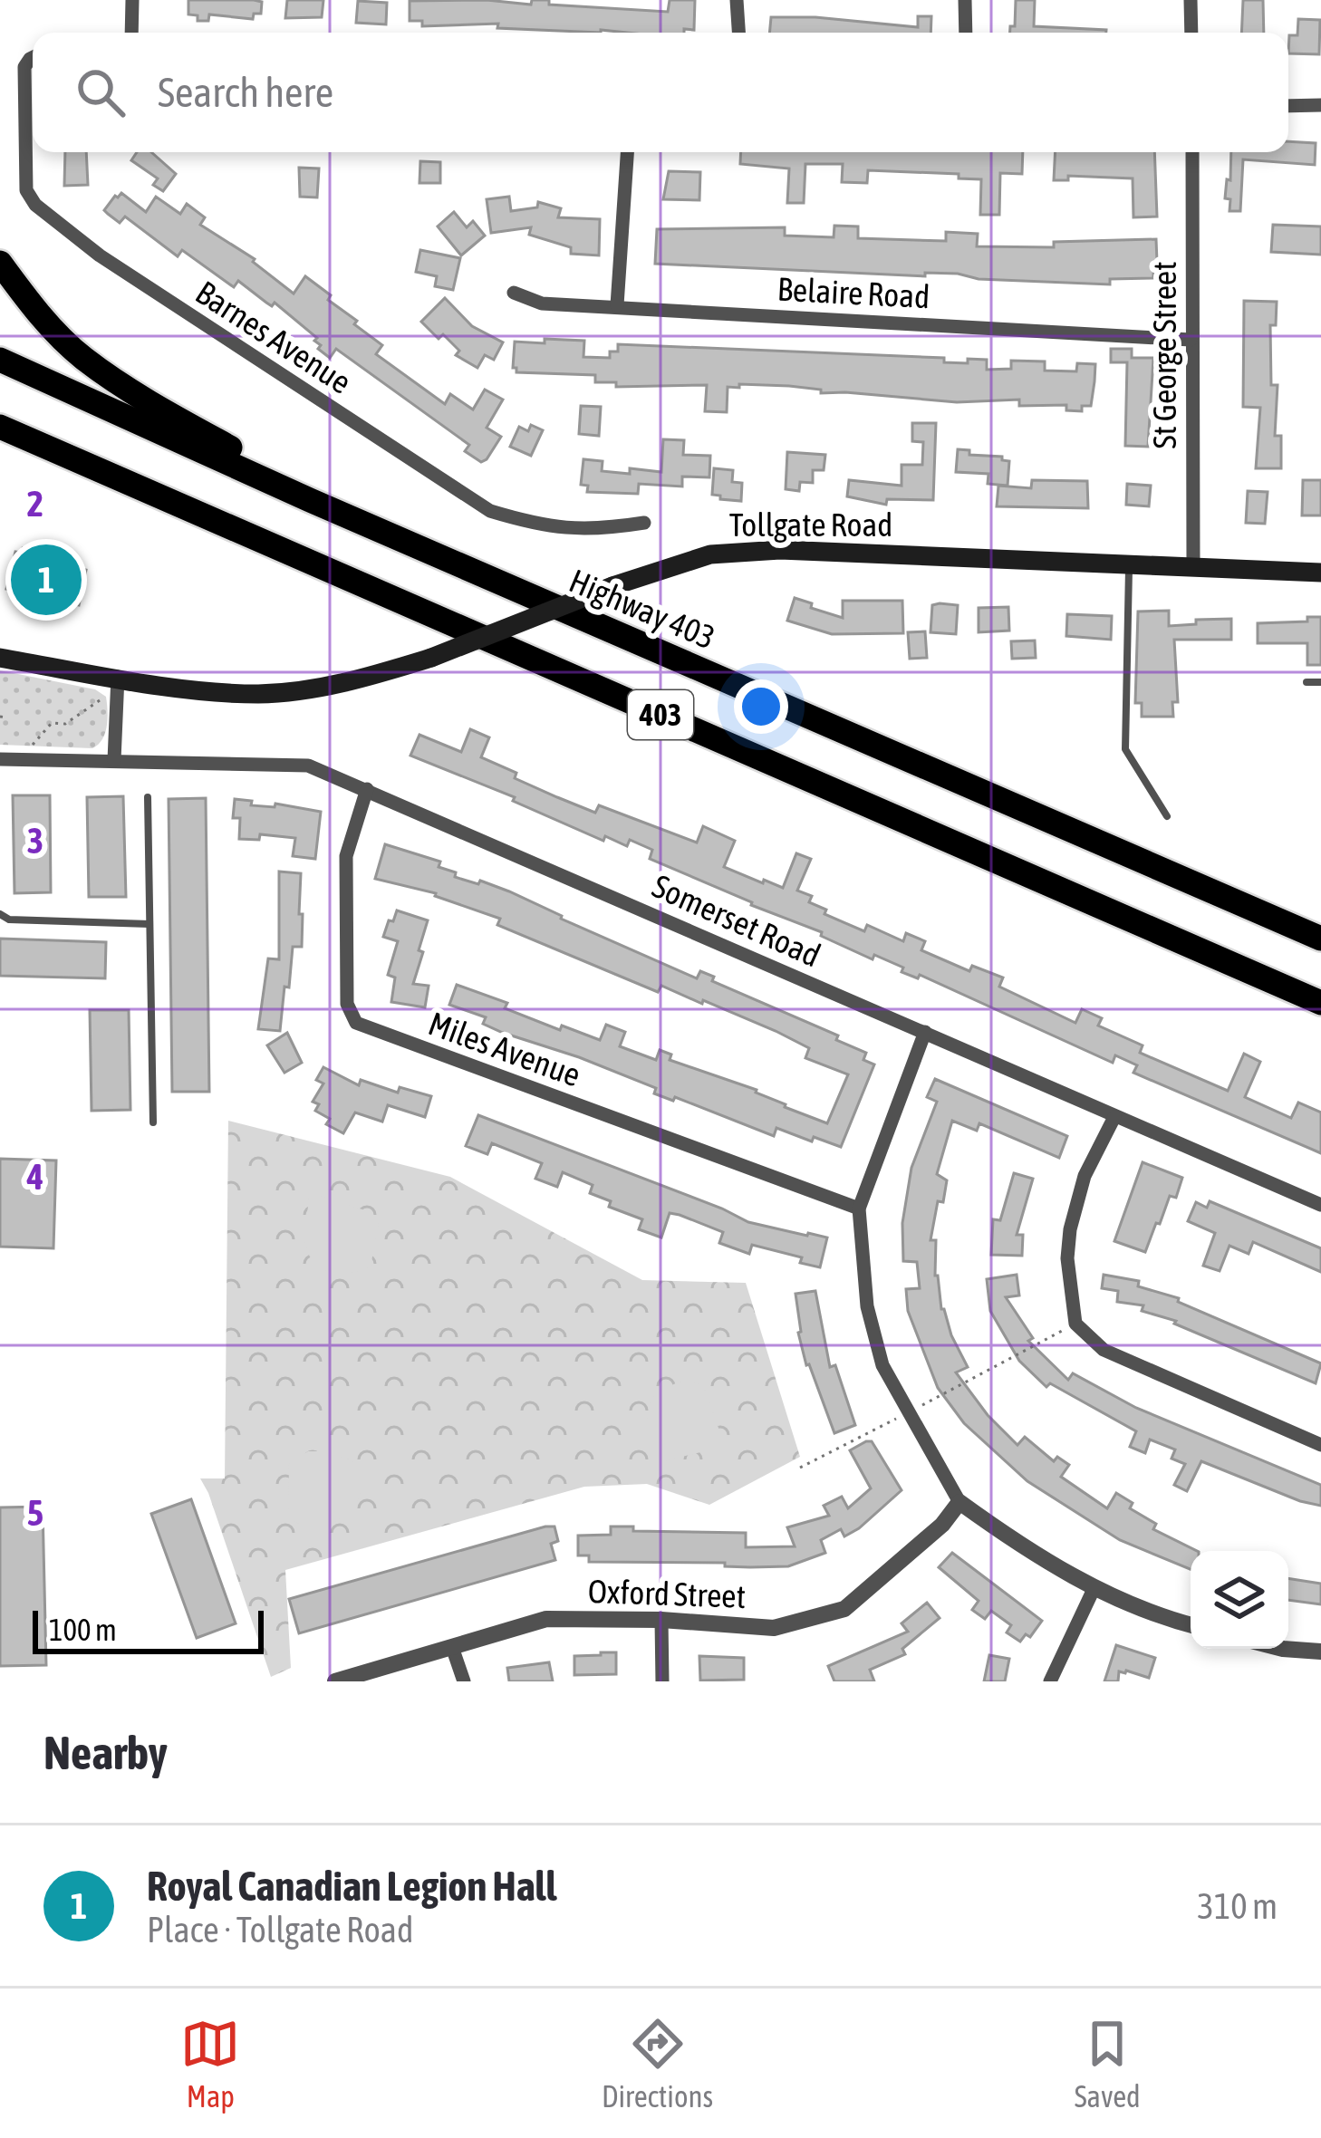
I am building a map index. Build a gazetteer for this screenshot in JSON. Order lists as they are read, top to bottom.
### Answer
{
  "streets": {
    "highway": ["Highway 403", "403"],
    "main road": ["Tollgate Road"],
    "street": [
      "Belaire Road",
      "Barnes Avenue",
      "St George Street",
      "Somerset Road",
      "Miles Avenue",
      "Oxford Street"
    ]
  },
  "crossings": [
    ["Belaire Road", "St George Street"],
    ["St George Street", "Tollgate Road"],
    ["Somerset Road", "Miles Avenue"]
  ],
  "scale_bar": "100 m",
  "page": {
    "search": "Search here",
    "pins": "1",
    "scale": "100 m",
    "heading": "Nearby",
    "list": [
      {
        "mark": "1",
        "name": "Royal Canadian Legion Hall",
        "note": "Place · Tollgate Road",
        "value": "310 m"
      }
    ],
    "nav": ["Map", "Directions", "Saved"]
  },
  "grid": {
    "rows": [
      "2",
      "3",
      "4",
      "5"
    ]
  }
}
